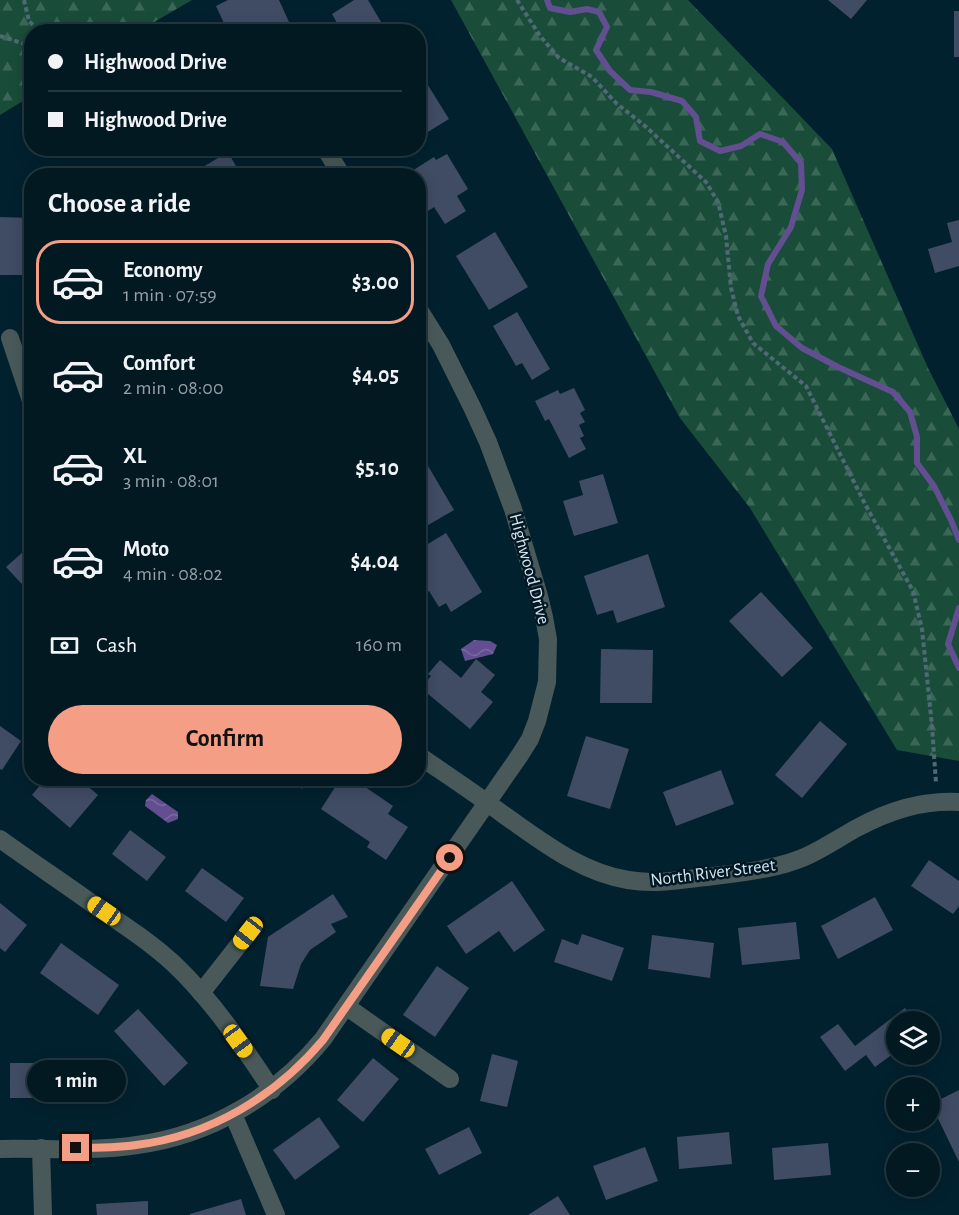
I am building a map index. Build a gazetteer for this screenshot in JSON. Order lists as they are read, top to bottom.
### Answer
{
  "streets": {
    "street": ["Highwood Drive", "North River Street"]
  },
  "crossings": [
    ["Highwood Drive", "North River Street"]
  ],
  "page": {
    "banner": ["Highwood Drive", "Highwood Drive"],
    "heading": "Choose a ride",
    "list": [
      {
        "name": "Economy",
        "note": "1 min · 07:59",
        "value": "$3.00"
      },
      {
        "name": "Comfort",
        "note": "2 min · 08:00",
        "value": "$4.05"
      },
      {
        "name": "XL",
        "note": "3 min · 08:01",
        "value": "$5.10"
      },
      {
        "name": "Moto",
        "note": "4 min · 08:02",
        "value": "$4.04"
      }
    ],
    "pay": ["Cash", "160 m"],
    "buttons": "Confirm",
    "map_buttons": ["+", "−"],
    "bubble": "1 min"
  }
}
